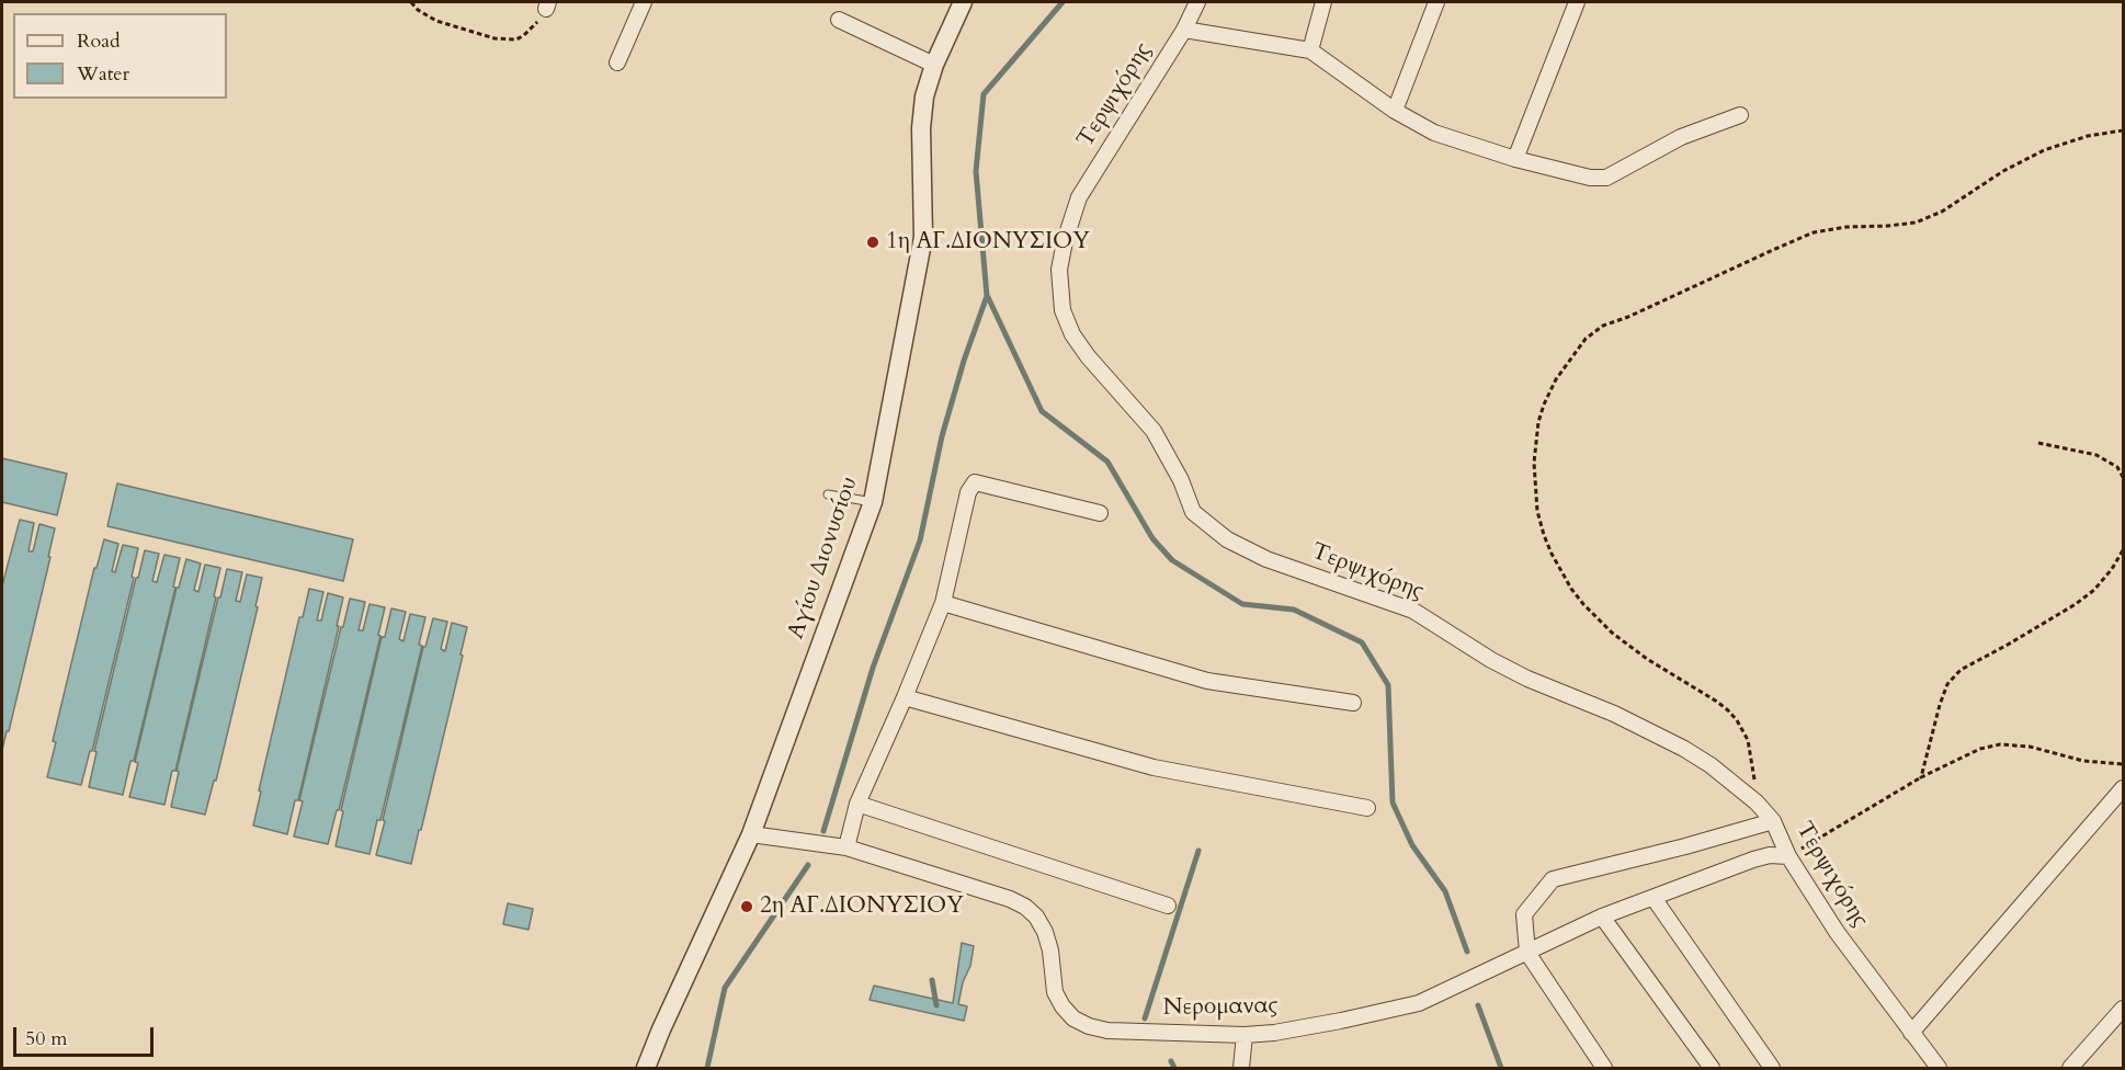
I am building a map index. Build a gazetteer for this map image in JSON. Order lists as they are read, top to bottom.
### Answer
{
  "streets": {
    "street": ["Τερψιχόρης", "Αγίου Διονυσίου", "Νερομανας"]
  },
  "crossings": [
    ["Τερψιχόρης", "Νερομανας"],
    ["Αγίου Διονυσίου", "Νερομανας"]
  ],
  "places": ["1η ΑΓ.ΔΙΟΝΥΣΙΟΥ", "2η ΑΓ.ΔΙΟΝΥΣΙΟΥ"],
  "legend": ["Road", "Water"],
  "scale_bar": "50 m"
}
